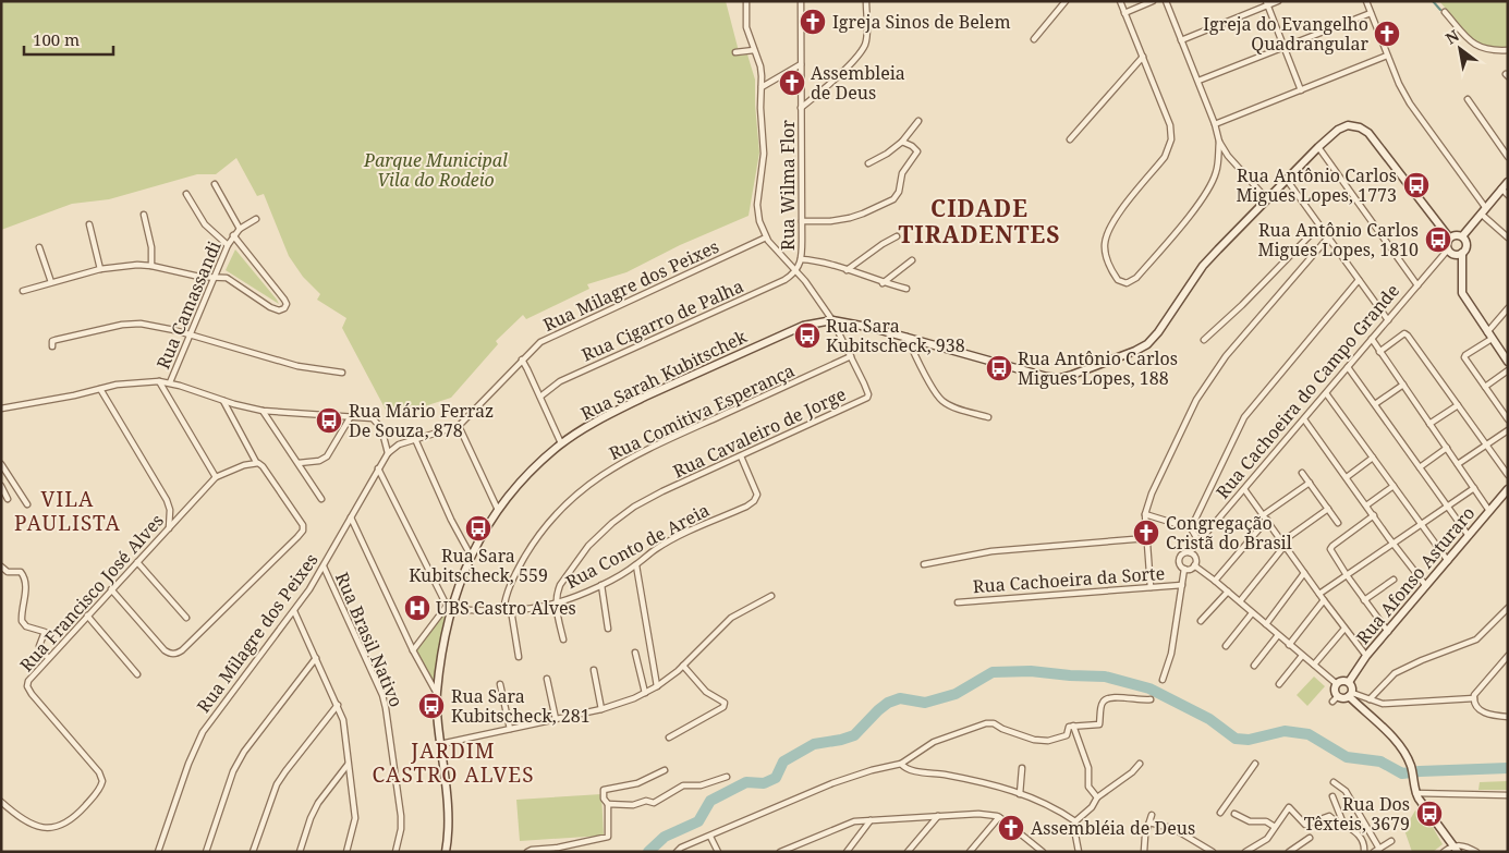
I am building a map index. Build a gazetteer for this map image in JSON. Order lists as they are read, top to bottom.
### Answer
{
  "streets": {
    "street": [
      "Rua Wilma Flor",
      "Rua Milagre dos Peixes",
      "Rua Camassandi",
      "Rua Cigarro de Palha",
      "Rua Sarah Kubitschek",
      "Rua Cachoeira do Campo Grande",
      "Rua Comitiva Esperança",
      "Rua Cavaleiro de Jorge",
      "Rua Conto de Areia",
      "Rua Afonso Asturaro",
      "Rua Cachoeira da Sorte",
      "Rua Francisco José Alves",
      "Rua Brasil Nativo"
    ]
  },
  "crossings": [
    ["Rua Wilma Flor", "Rua Cigarro de Palha"],
    ["Rua Wilma Flor", "Rua Cavaleiro de Jorge"],
    ["Rua Milagre dos Peixes", "Rua Cavaleiro de Jorge"],
    ["Rua Milagre dos Peixes", "Rua Brasil Nativo"],
    ["Rua Cigarro de Palha", "Rua Cavaleiro de Jorge"],
    ["Rua Sarah Kubitschek", "Rua Cavaleiro de Jorge"],
    ["Rua Sarah Kubitschek", "Rua Conto de Areia"],
    ["Rua Comitiva Esperança", "Rua Cavaleiro de Jorge"],
    ["Rua Comitiva Esperança", "Rua Conto de Areia"],
    ["Rua Cavaleiro de Jorge", "Rua Conto de Areia"]
  ],
  "districts": ["CIDADE TIRADENTES", "VILA PAULISTA", "JARDIM CASTRO ALVES"],
  "parks": ["Parque Municipal Vila do Rodeio"],
  "places": {
    "church": [
      "Igreja Sinos de Belem",
      "Igreja do Evangelho Quadrangular",
      "Assembleia de Deus",
      "Congregação Cristã do Brasil",
      "Assembléia de Deus"
    ],
    "bus stop": [
      "Rua Antônio Carlos Migues Lopes, 1773",
      "Rua Antônio Carlos Migues Lopes, 1810",
      "Rua Sara Kubitscheck, 938",
      "Rua Antônio Carlos Migues Lopes, 188",
      "Rua Mário Ferraz De Souza, 878",
      "Rua Sara Kubitscheck, 559",
      "Rua Sara Kubitscheck, 281",
      "Rua Dos Têxteis, 3679"
    ],
    "hospital": ["UBS Castro Alves"]
  },
  "scale_bar": "100 m",
  "north": "top left"
}
